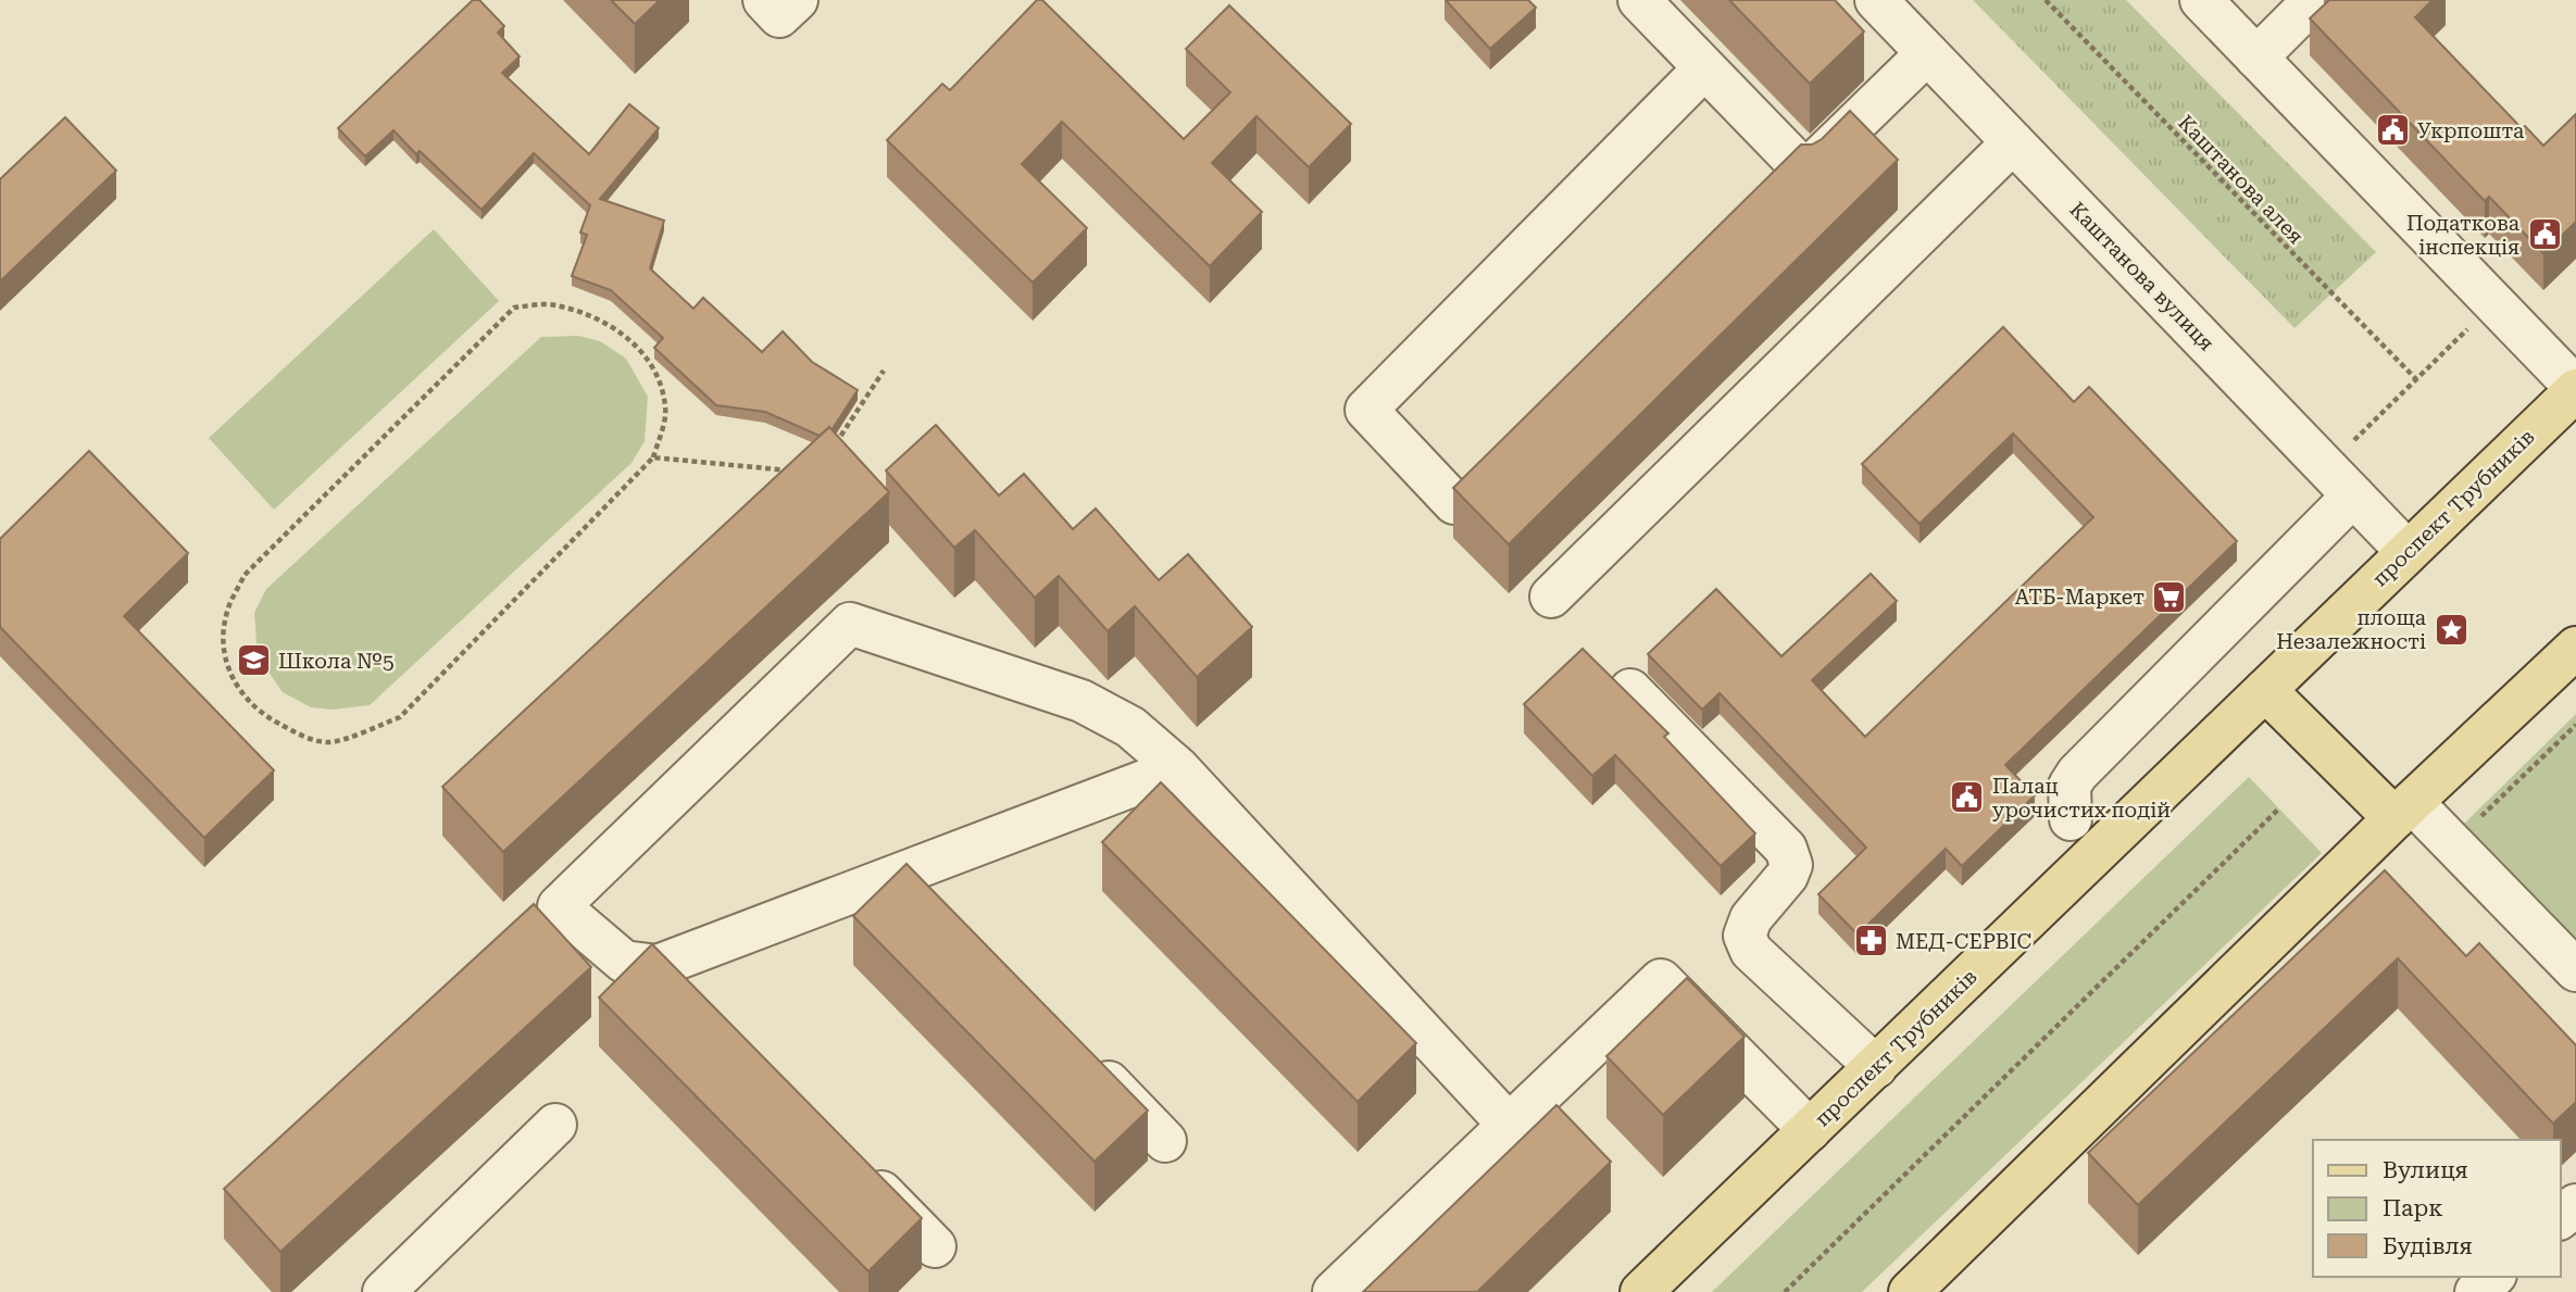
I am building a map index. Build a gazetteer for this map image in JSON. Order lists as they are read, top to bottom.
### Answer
{
  "streets": {
    "main road": ["проспект Трубників"],
    "street": ["Каштанова вулиця"],
    "path": ["Каштанова алея"]
  },
  "crossings": [
    ["Каштанова вулиця", "проспект Трубників"]
  ],
  "places": {
    "public building": ["Укрпошта", "Податкова інспекція", "Палац урочистих подій"],
    "supermarket": ["АТБ-Маркет"],
    "place": ["площа Незалежності"],
    "school or university": ["Школа №5"],
    "pharmacy": ["МЕД-СЕРВІС"]
  },
  "legend": ["Вулиця", "Парк", "Будівля"]
}
